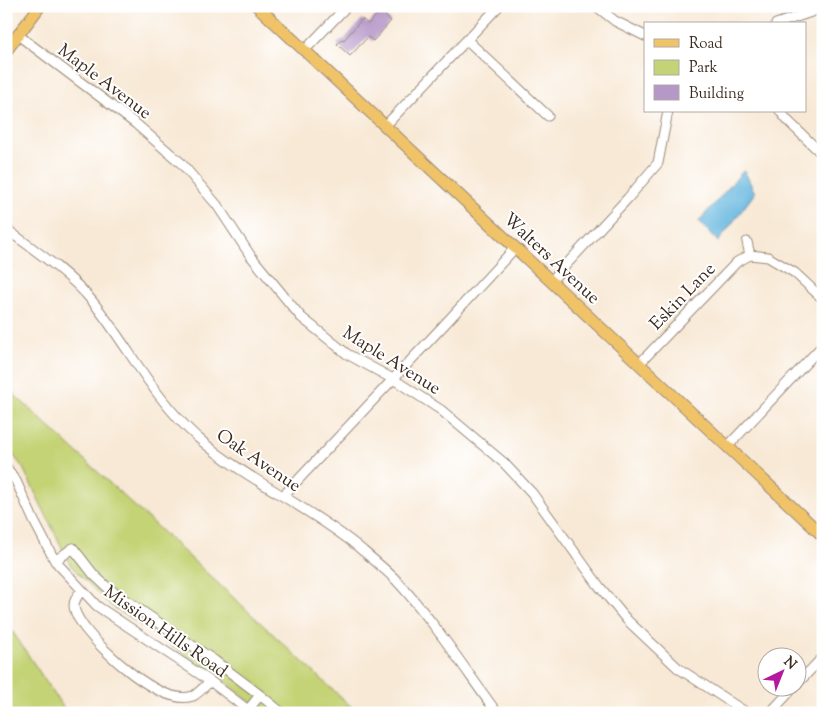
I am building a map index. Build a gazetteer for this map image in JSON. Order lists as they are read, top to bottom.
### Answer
{
  "streets": {
    "main road": ["Walters Avenue"],
    "street": [
      "Maple Avenue",
      "Eskin Lane",
      "Oak Avenue",
      "Mission Hills Road"
    ]
  },
  "crossings": [
    ["Walters Avenue", "Eskin Lane"]
  ],
  "legend": ["Road", "Park", "Building"],
  "north": "top right"
}
